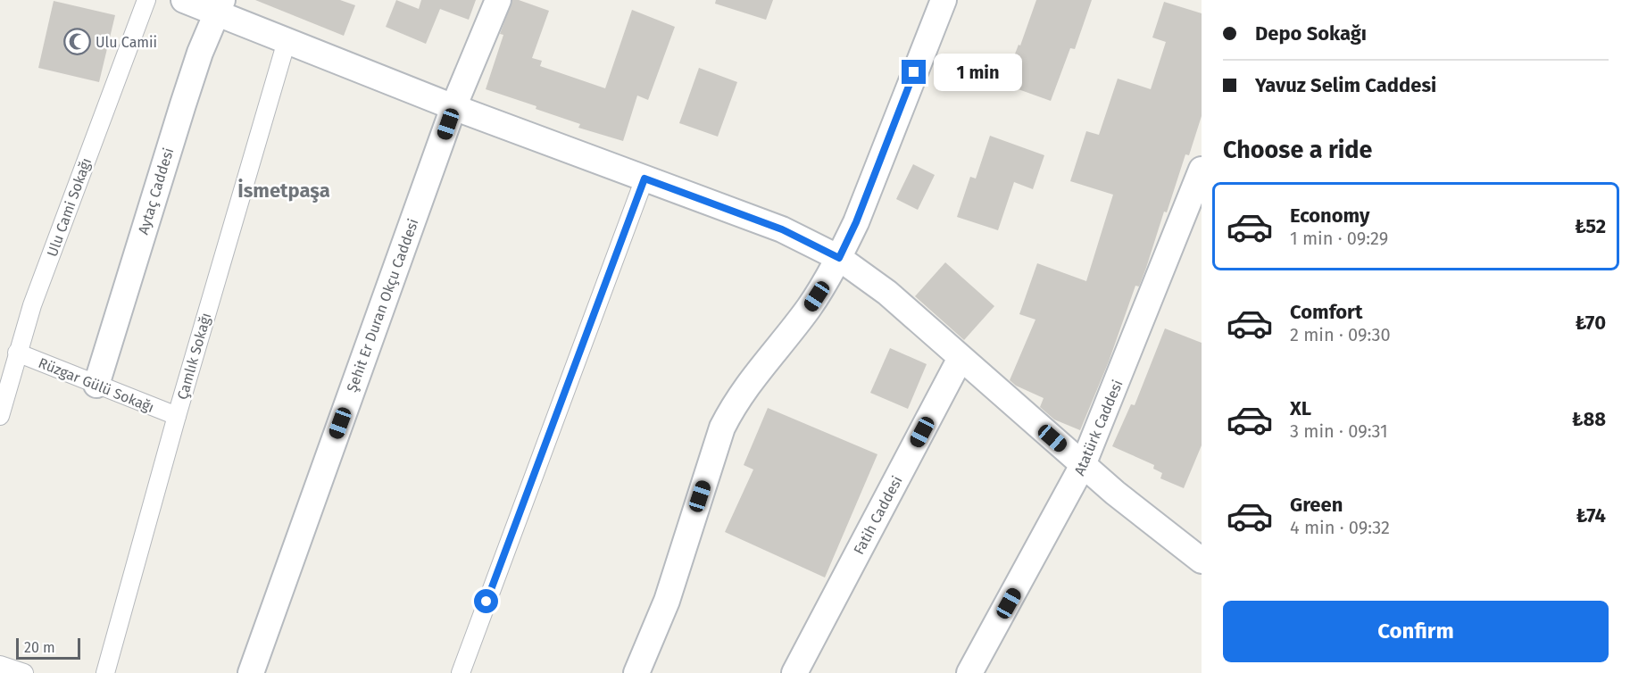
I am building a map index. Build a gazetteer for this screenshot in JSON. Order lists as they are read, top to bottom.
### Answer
{
  "streets": {
    "street": [
      "Aytaç Caddesi",
      "Ulu Cami Sokağı",
      "Şehit Er Duran Okçu Caddesi",
      "Çamlık Sokağı",
      "Rüzgar Gülü Sokağı",
      "Atatürk Caddesi",
      "Fatih Caddesi"
    ]
  },
  "crossings": [
    ["Aytaç Caddesi", "Rüzgar Gülü Sokağı"],
    ["Ulu Cami Sokağı", "Rüzgar Gülü Sokağı"],
    ["Çamlık Sokağı", "Rüzgar Gülü Sokağı"]
  ],
  "districts": ["İsmetpaşa"],
  "places": {
    "mosque": ["Ulu Camii"]
  },
  "scale_bar": "20 m",
  "page": {
    "banner": ["Depo Sokağı", "Yavuz Selim Caddesi"],
    "bubble": "1 min",
    "heading": "Choose a ride",
    "list": [
      {
        "name": "Economy",
        "note": "1 min · 09:29",
        "value": "₺52"
      },
      {
        "name": "Comfort",
        "note": "2 min · 09:30",
        "value": "₺70"
      },
      {
        "name": "XL",
        "note": "3 min · 09:31",
        "value": "₺88"
      },
      {
        "name": "Green",
        "note": "4 min · 09:32",
        "value": "₺74"
      }
    ],
    "buttons": "Confirm",
    "scale": "20 m"
  }
}
